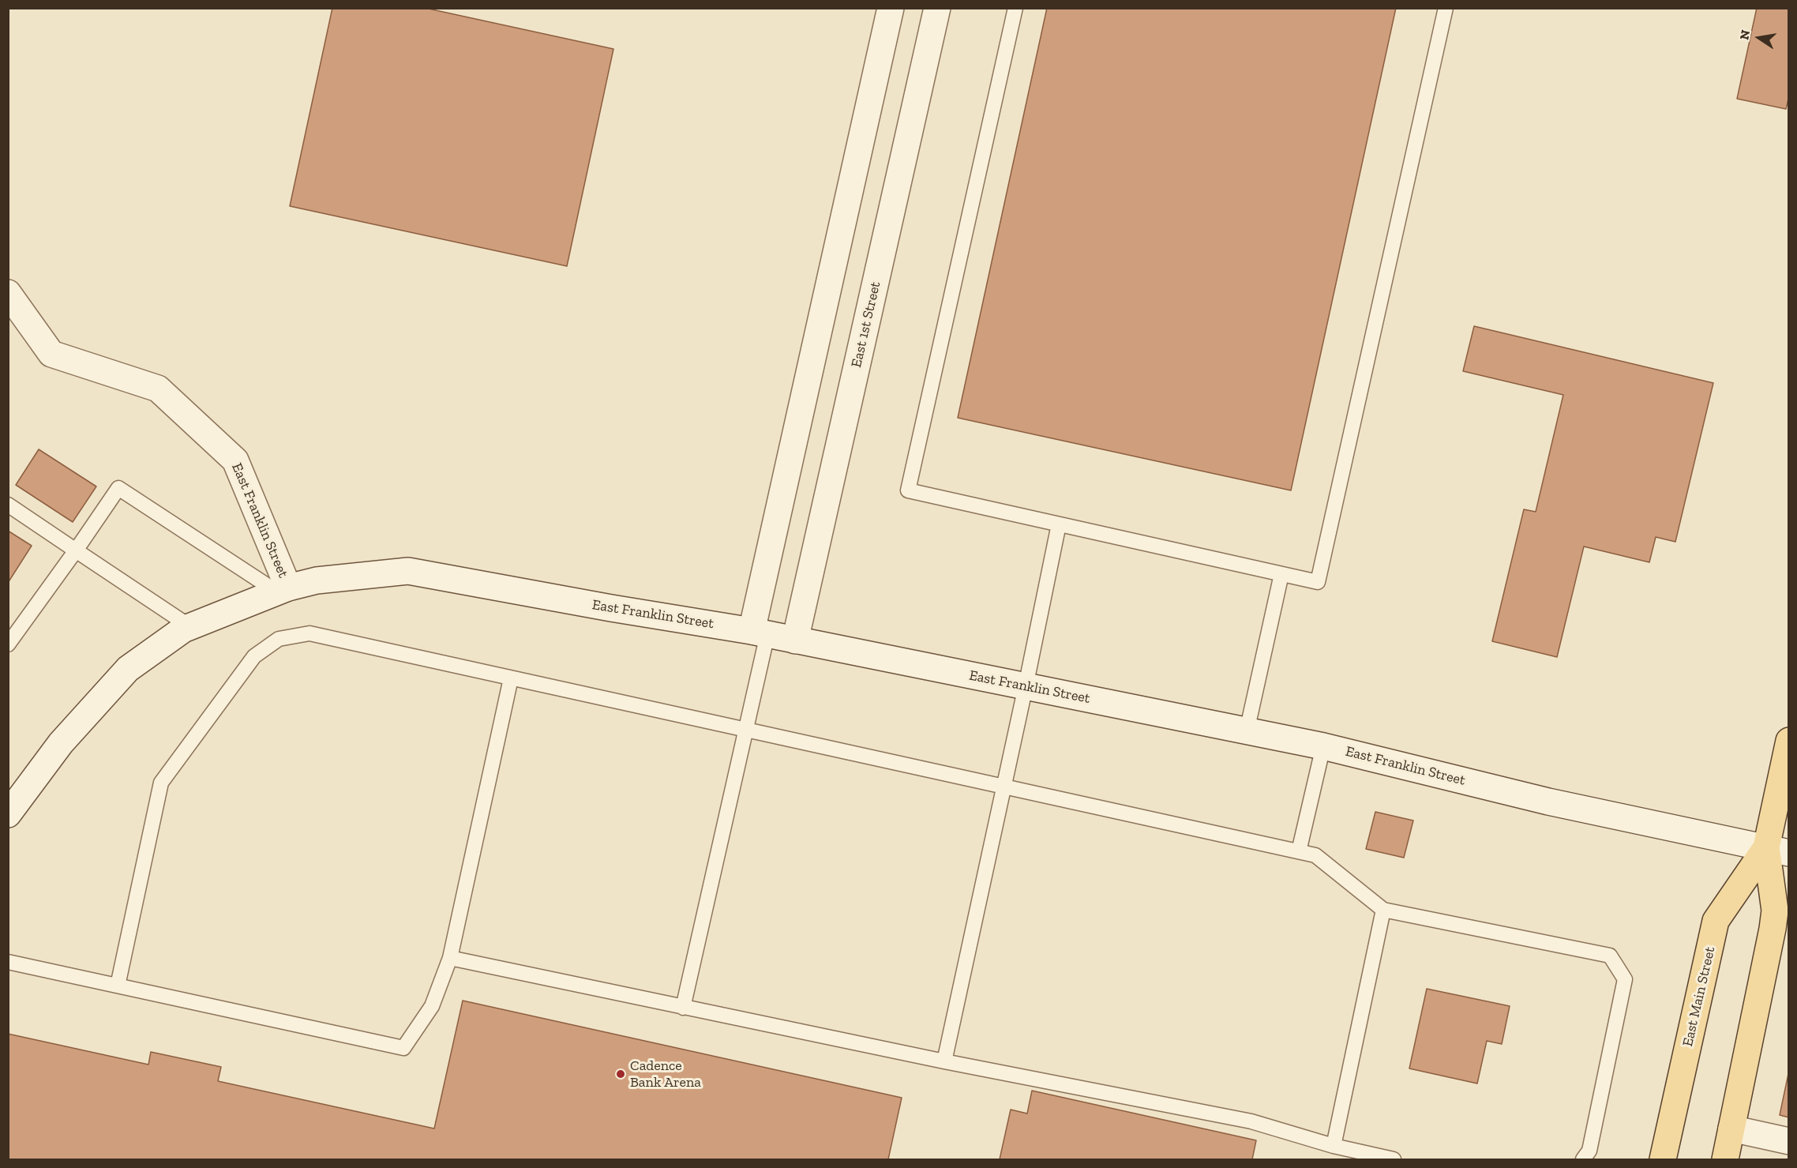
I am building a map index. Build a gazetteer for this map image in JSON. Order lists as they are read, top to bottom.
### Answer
{
  "streets": {
    "main road": ["East Main Street"],
    "street": ["East 1st Street", "East Franklin Street"]
  },
  "crossings": [
    ["East 1st Street", "East Franklin Street"],
    ["East Franklin Street", "East Main Street"]
  ],
  "places": ["Cadence Bank Arena"],
  "north": "left"
}
